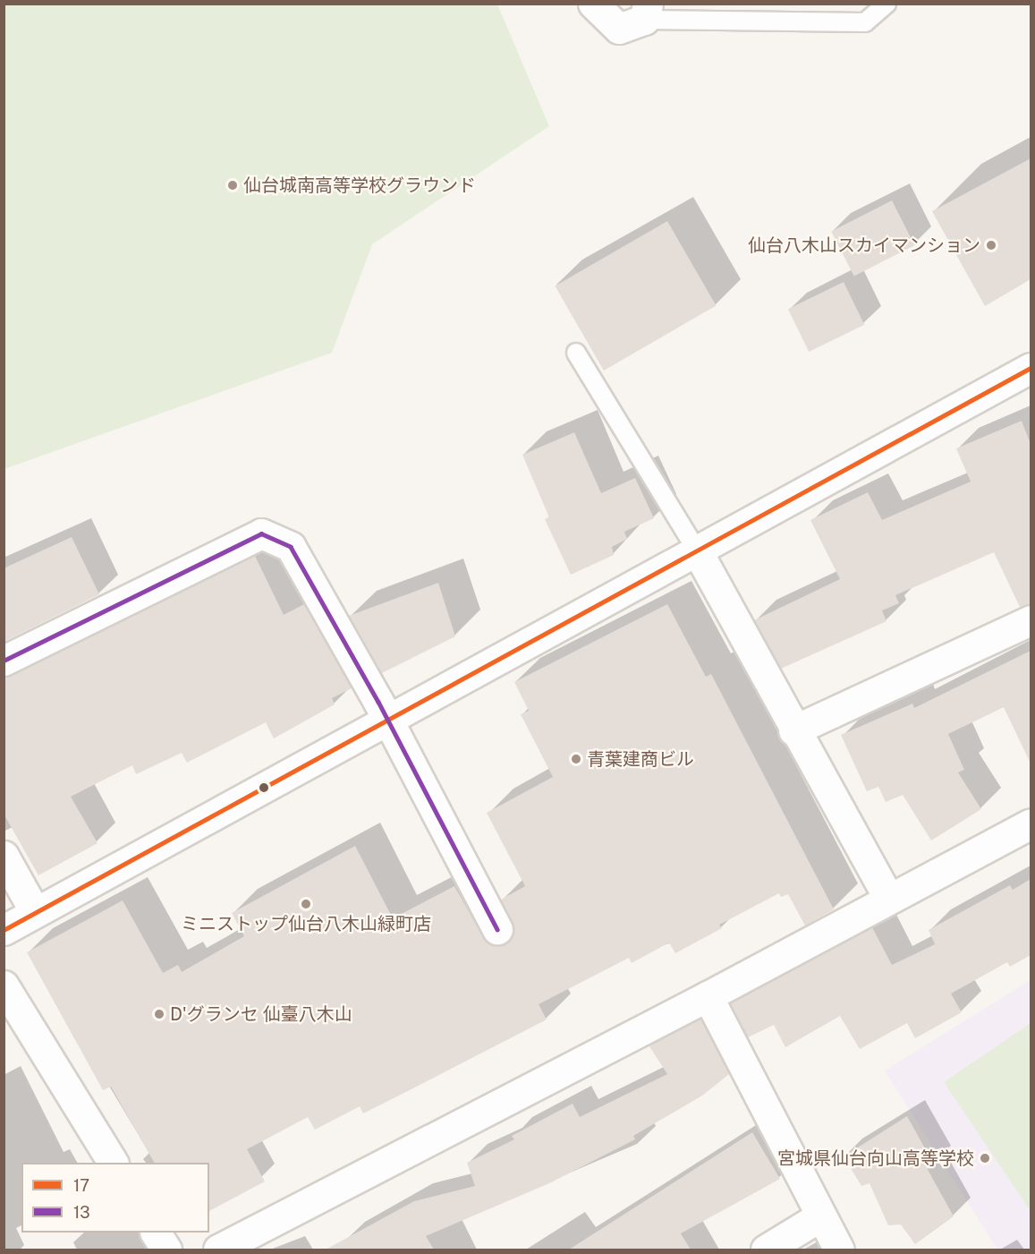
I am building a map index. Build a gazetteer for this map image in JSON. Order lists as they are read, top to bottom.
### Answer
{
  "places": [
    "仙台城南高等学校グラウンド",
    "仙台八木山スカイマンション",
    "青葉建商ビル",
    "ミニストップ仙台八木山緑町店",
    "D'グランセ 仙臺八木山",
    "宮城県仙台向山高等学校"
  ],
  "lines": ["transit line 17", "transit line 13"],
  "legend": ["17", "13"]
}
